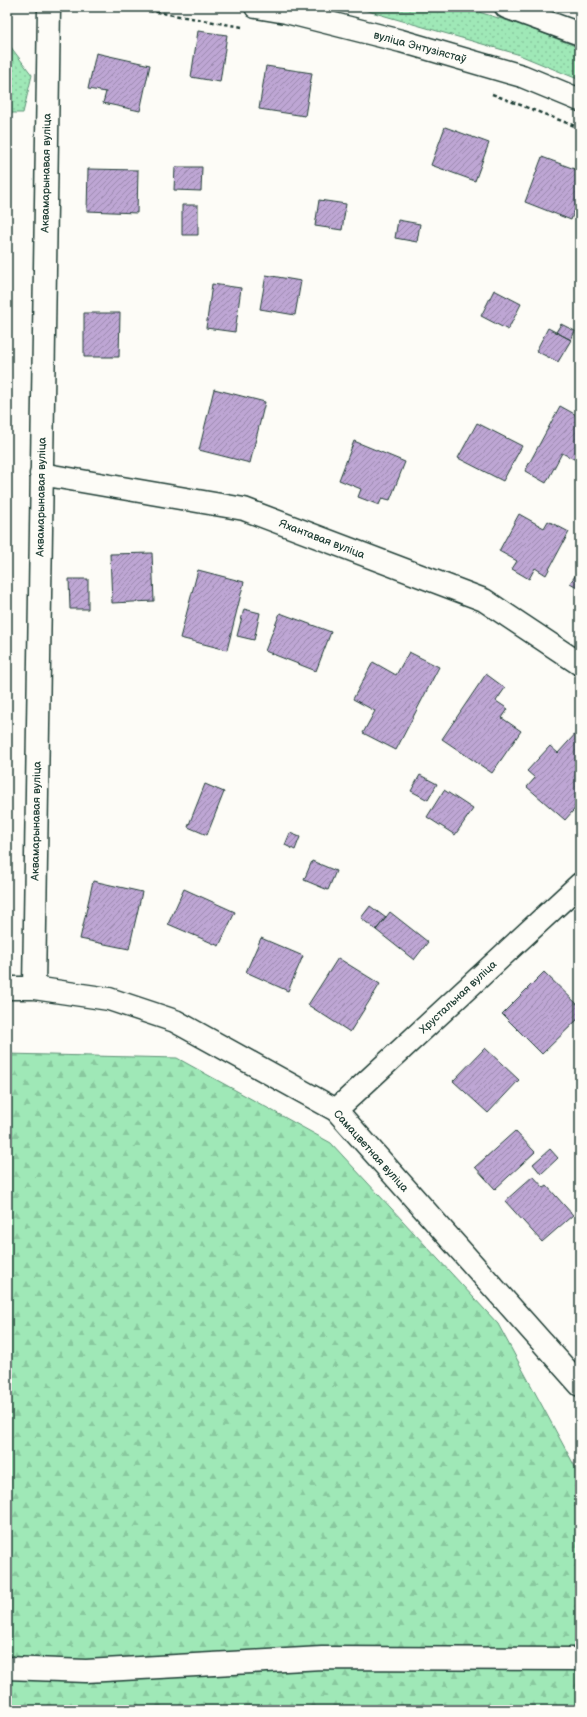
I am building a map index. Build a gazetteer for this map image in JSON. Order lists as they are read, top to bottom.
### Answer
{
  "streets": {
    "street": [
      "вуліца Энтузіястаў",
      "Аквамарынавая вуліца",
      "Яхантавая вуліца",
      "Хрустальная вуліца",
      "Самацветная вуліца"
    ]
  },
  "crossings": [
    ["Аквамарынавая вуліца", "Яхантавая вуліца"],
    ["Аквамарынавая вуліца", "Самацветная вуліца"],
    ["Хрустальная вуліца", "Самацветная вуліца"]
  ]
}
